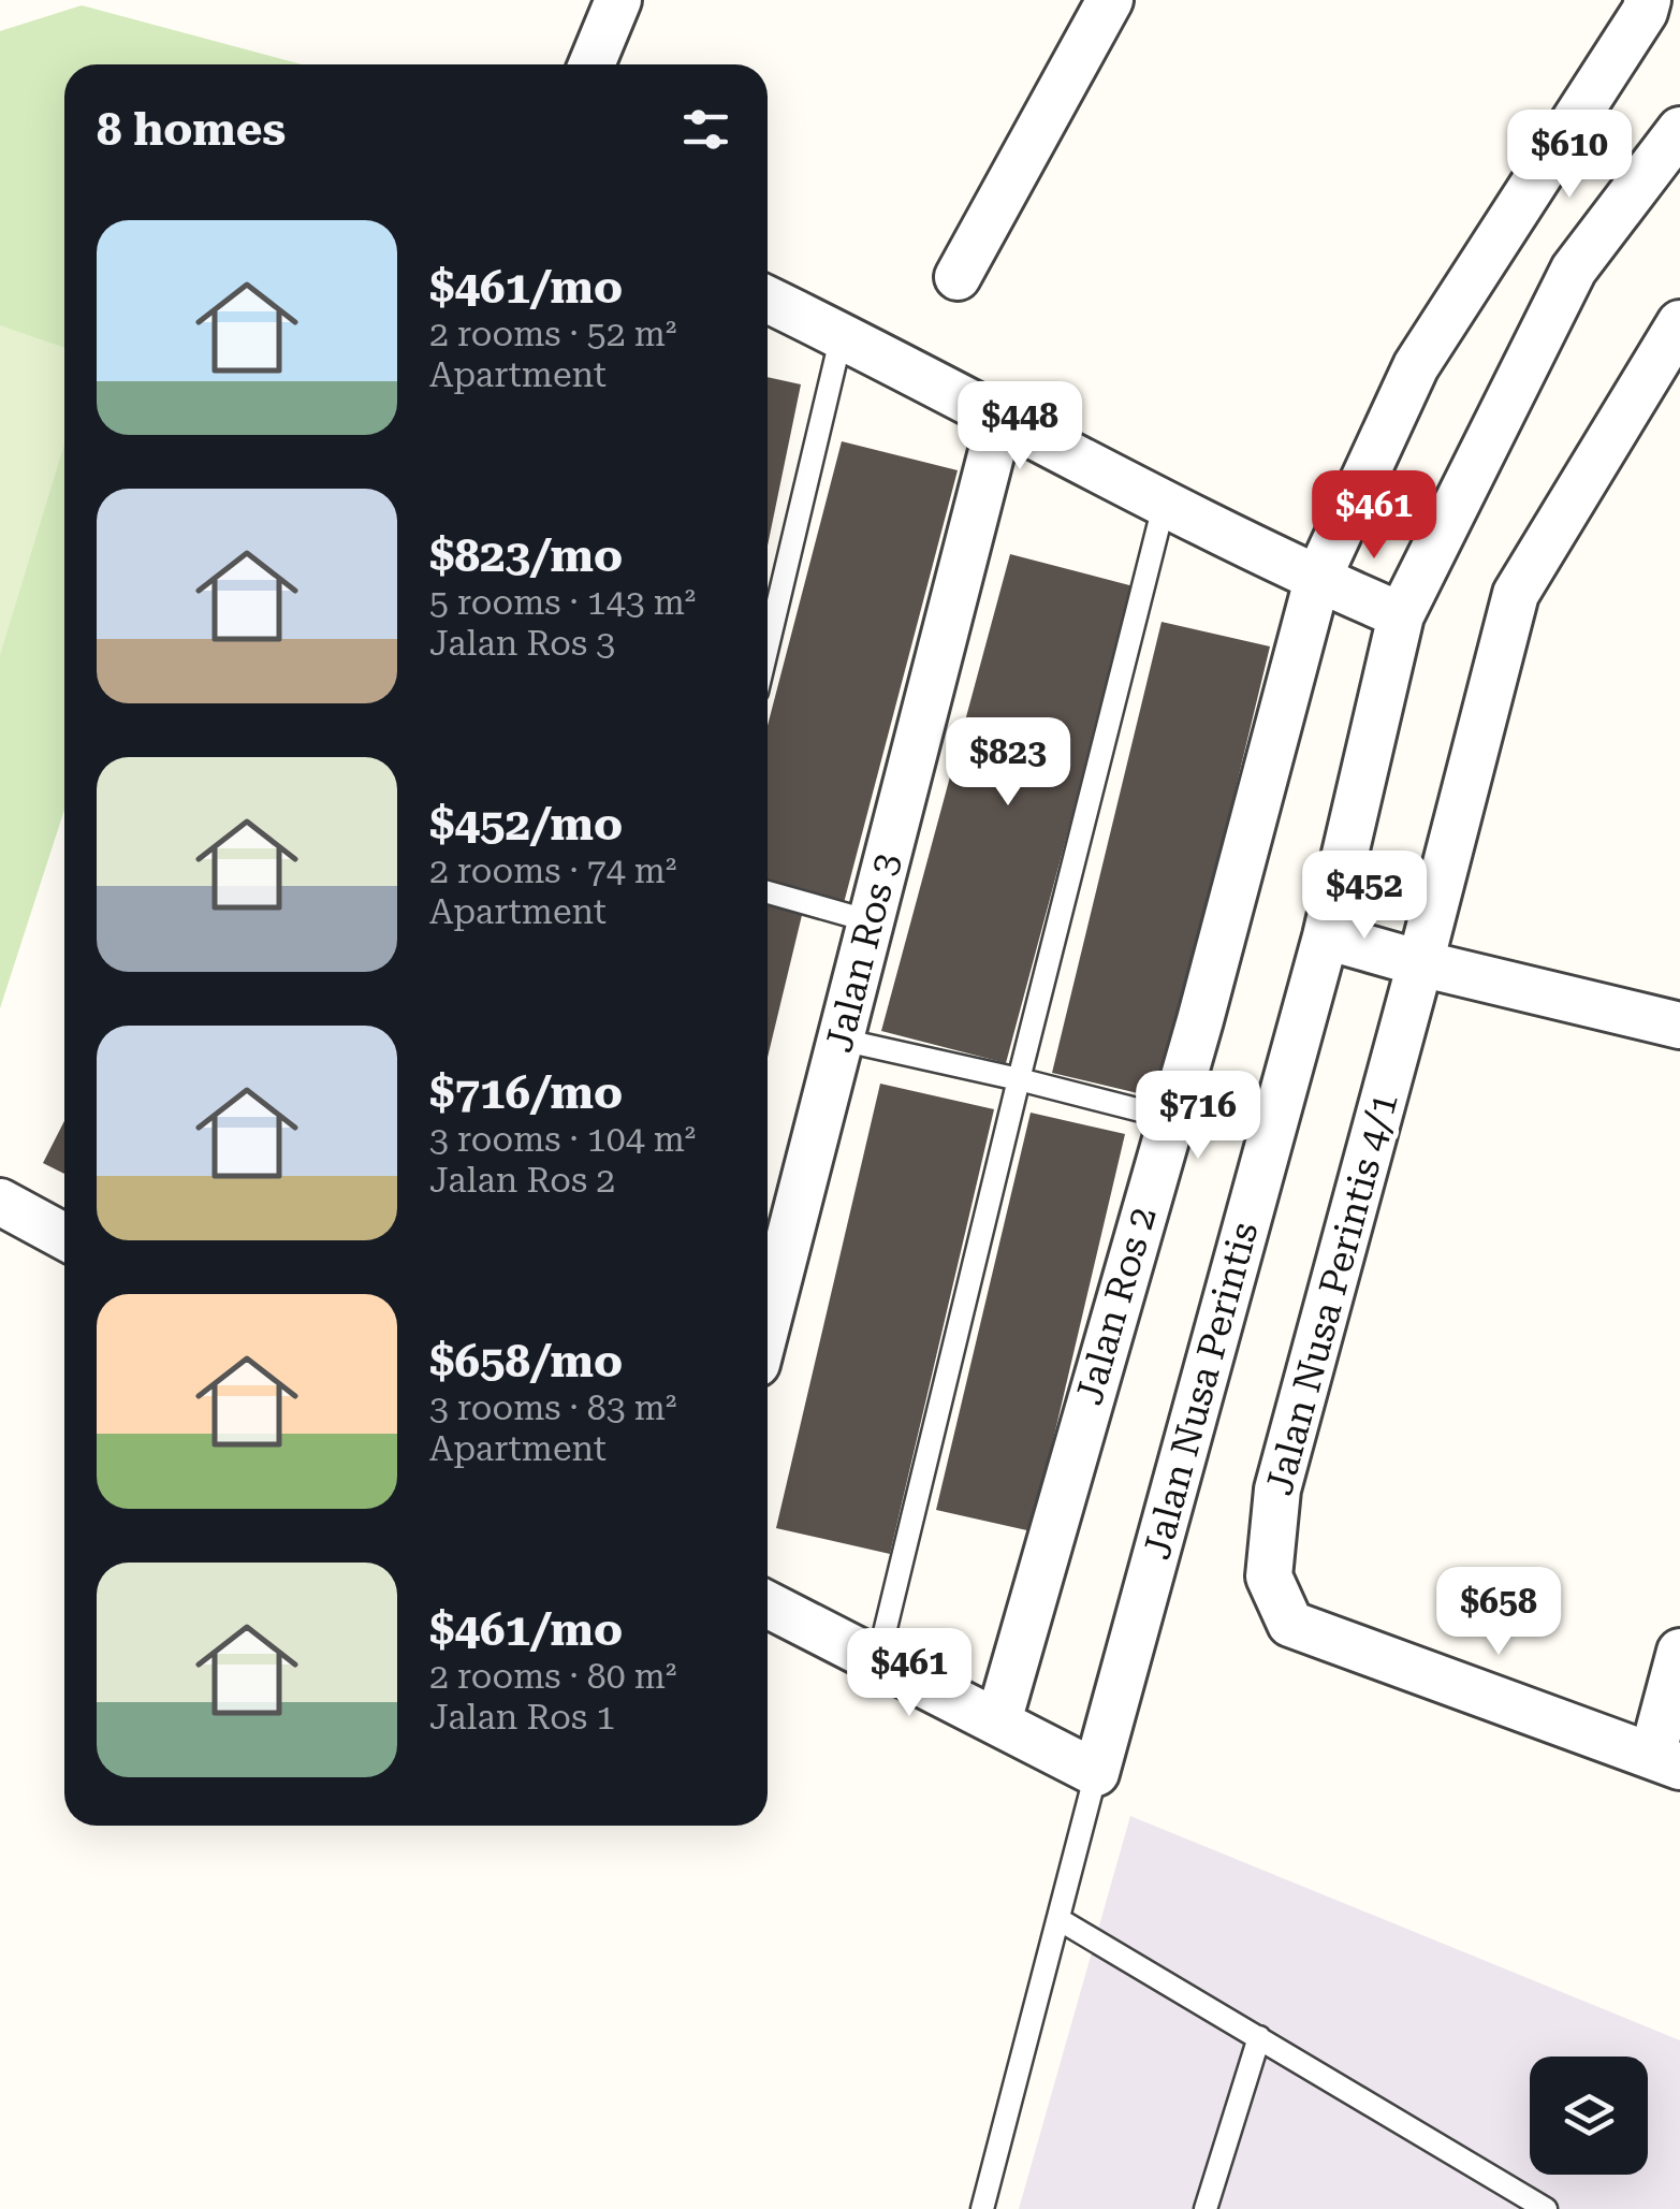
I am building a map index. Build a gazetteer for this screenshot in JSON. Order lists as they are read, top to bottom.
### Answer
{
  "streets": {
    "street": [
      "Jalan Ros 3",
      "Jalan Nusa Perintis 4/1",
      "Jalan Ros 2",
      "Jalan Nusa Perintis"
    ]
  },
  "page": {
    "heading": "8 homes",
    "price": [
      "$610",
      "$448",
      "$461",
      "$823",
      "$452",
      "$716",
      "$658",
      "$461"
    ],
    "list": [
      {
        "name": "$461/mo",
        "note": "2 rooms · 52 m² · Apartment"
      },
      {
        "name": "$823/mo",
        "note": "5 rooms · 143 m² · Jalan Ros 3"
      },
      {
        "name": "$452/mo",
        "note": "2 rooms · 74 m² · Apartment"
      },
      {
        "name": "$716/mo",
        "note": "3 rooms · 104 m² · Jalan Ros 2"
      },
      {
        "name": "$658/mo",
        "note": "3 rooms · 83 m² · Apartment"
      },
      {
        "name": "$461/mo",
        "note": "2 rooms · 80 m² · Jalan Ros 1"
      }
    ]
  }
}
